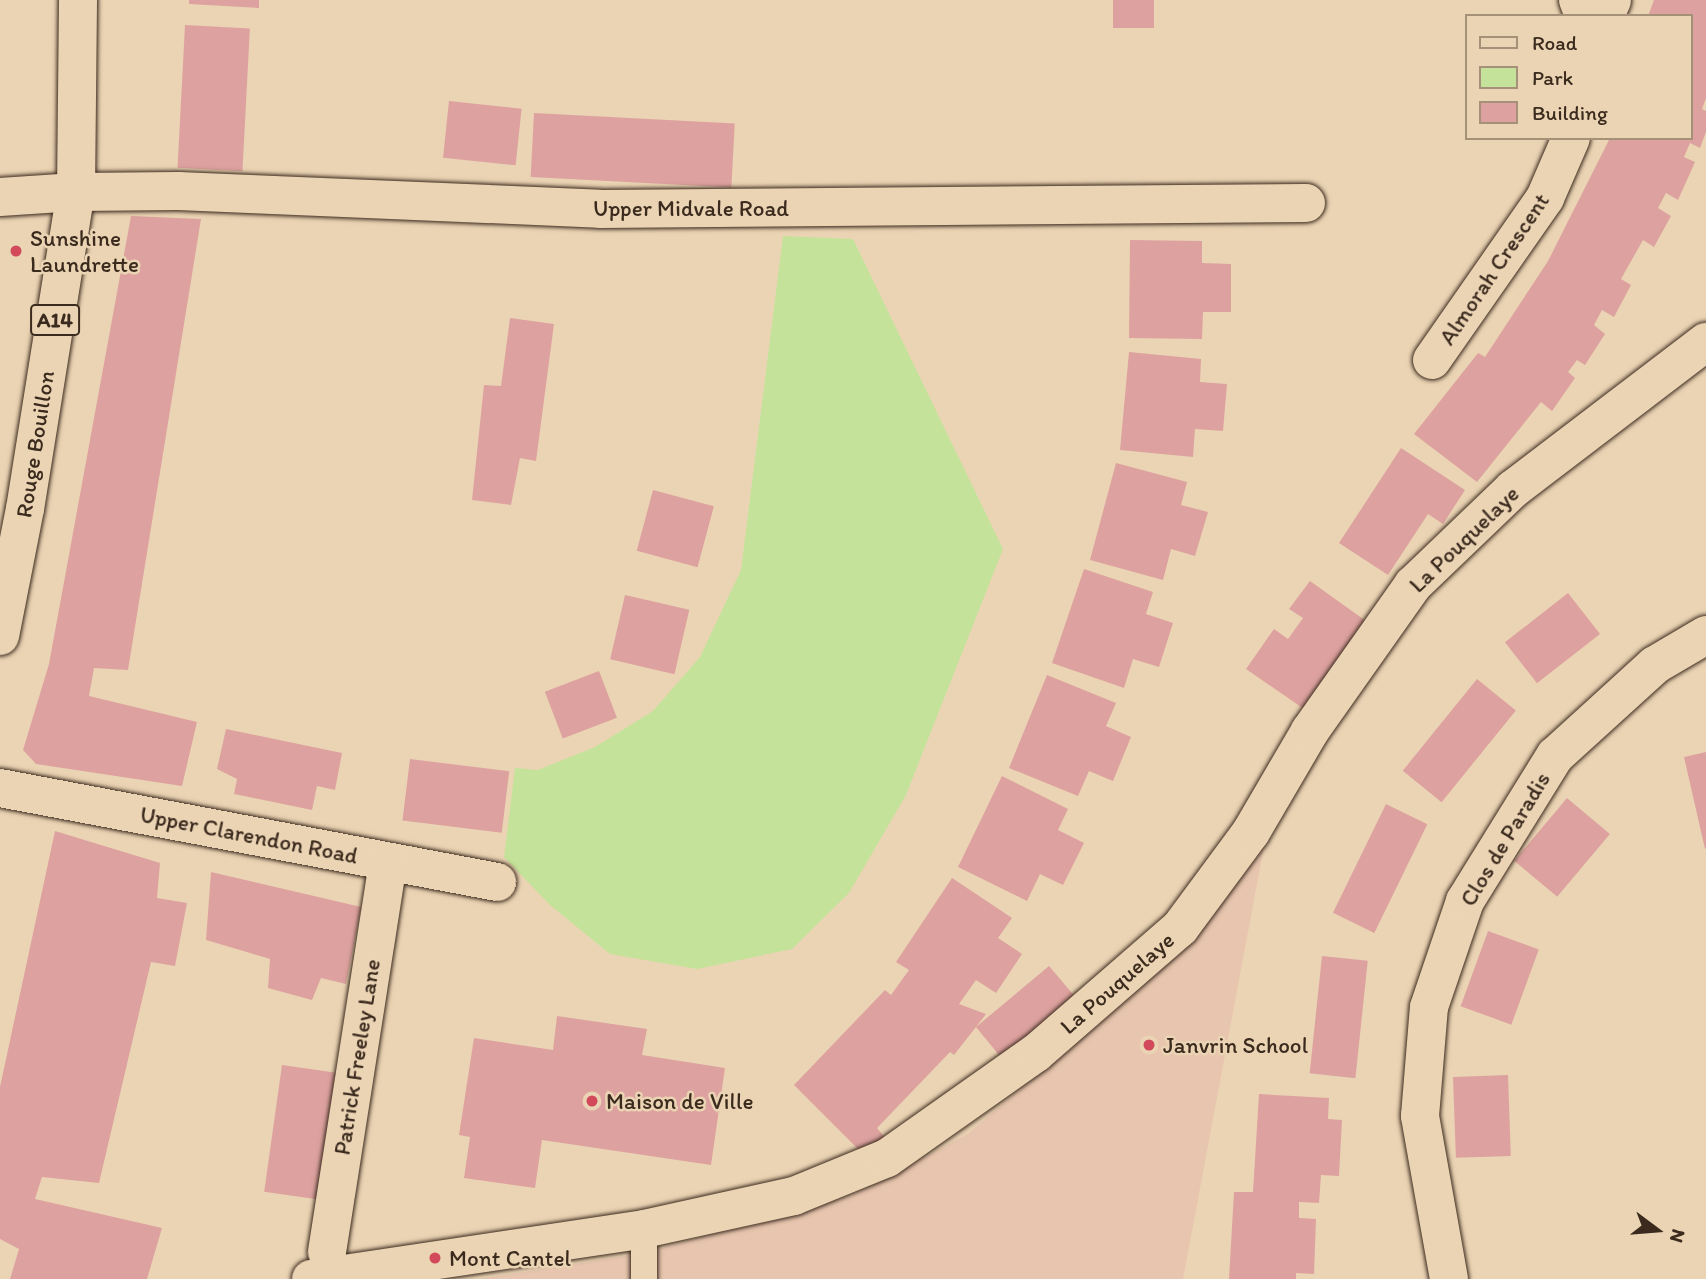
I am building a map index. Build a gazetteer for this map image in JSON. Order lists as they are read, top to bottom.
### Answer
{
  "streets": {
    "street": [
      "Upper Midvale Road",
      "Almorah Crescent",
      "A14",
      "Rouge Bouillon",
      "La Pouquelaye",
      "Upper Clarendon Road",
      "Clos de Paradis",
      "Patrick Freeley Lane"
    ]
  },
  "crossings": [
    ["Upper Midvale Road", "Rouge Bouillon"],
    ["La Pouquelaye", "Patrick Freeley Lane"],
    ["Upper Clarendon Road", "Patrick Freeley Lane"]
  ],
  "places": [
    "Sunshine Laundrette",
    "Janvrin School",
    "Maison de Ville",
    "Mont Cantel"
  ],
  "legend": ["Road", "Park", "Building"],
  "north": "right"
}
